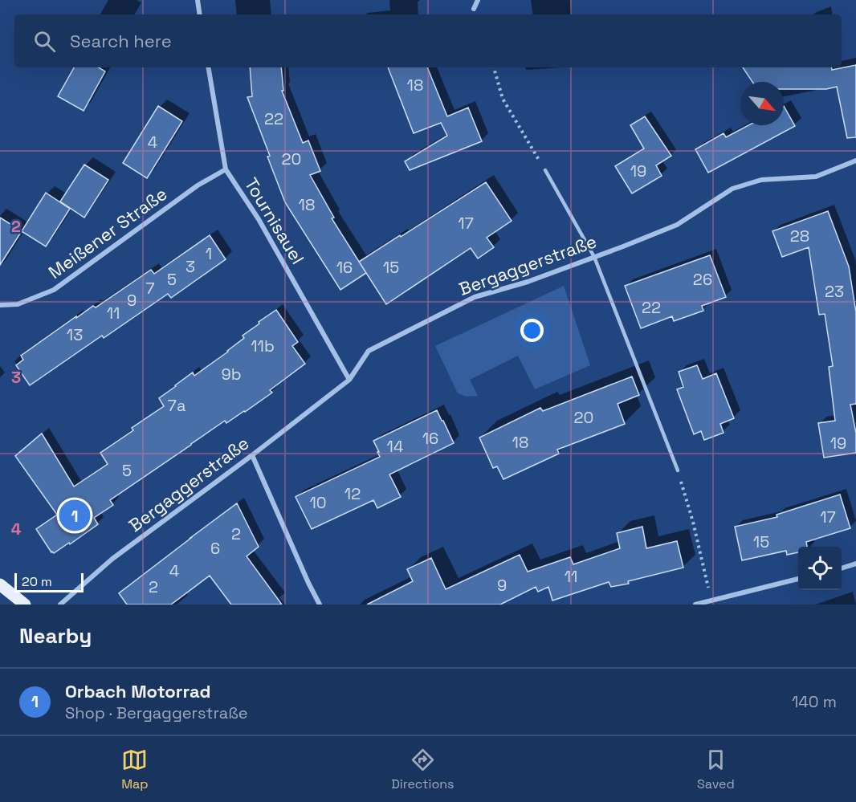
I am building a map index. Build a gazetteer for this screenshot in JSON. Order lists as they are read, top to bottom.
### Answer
{
  "streets": {
    "street": ["Tournisauel", "Meißener Straße", "Bergaggerstraße"]
  },
  "crossings": [
    ["Tournisauel", "Meißener Straße"],
    ["Tournisauel", "Bergaggerstraße"]
  ],
  "house_numbers": [
    "18",
    "22",
    "4",
    "20",
    "19",
    "18",
    "17",
    "28",
    "1",
    "3",
    "16",
    "15",
    "5",
    "26",
    "7",
    "23",
    "9",
    "22",
    "11",
    "13",
    "11b",
    "9b",
    "7a",
    "20",
    "16",
    "18",
    "19",
    "14",
    "5",
    "12",
    "10",
    "17",
    "2",
    "15",
    "6",
    "4",
    "11",
    "9",
    "2"
  ],
  "scale_bar": "20 m",
  "north": "bottom right",
  "page": {
    "search": "Search here",
    "pins": "1",
    "scale": "20 m",
    "heading": "Nearby",
    "list": [
      {
        "mark": "1",
        "name": "Orbach Motorrad",
        "note": "Shop · Bergaggerstraße",
        "value": "140 m"
      }
    ],
    "nav": ["Map", "Directions", "Saved"]
  },
  "grid": {
    "rows": ["2", "3", "4"]
  }
}
